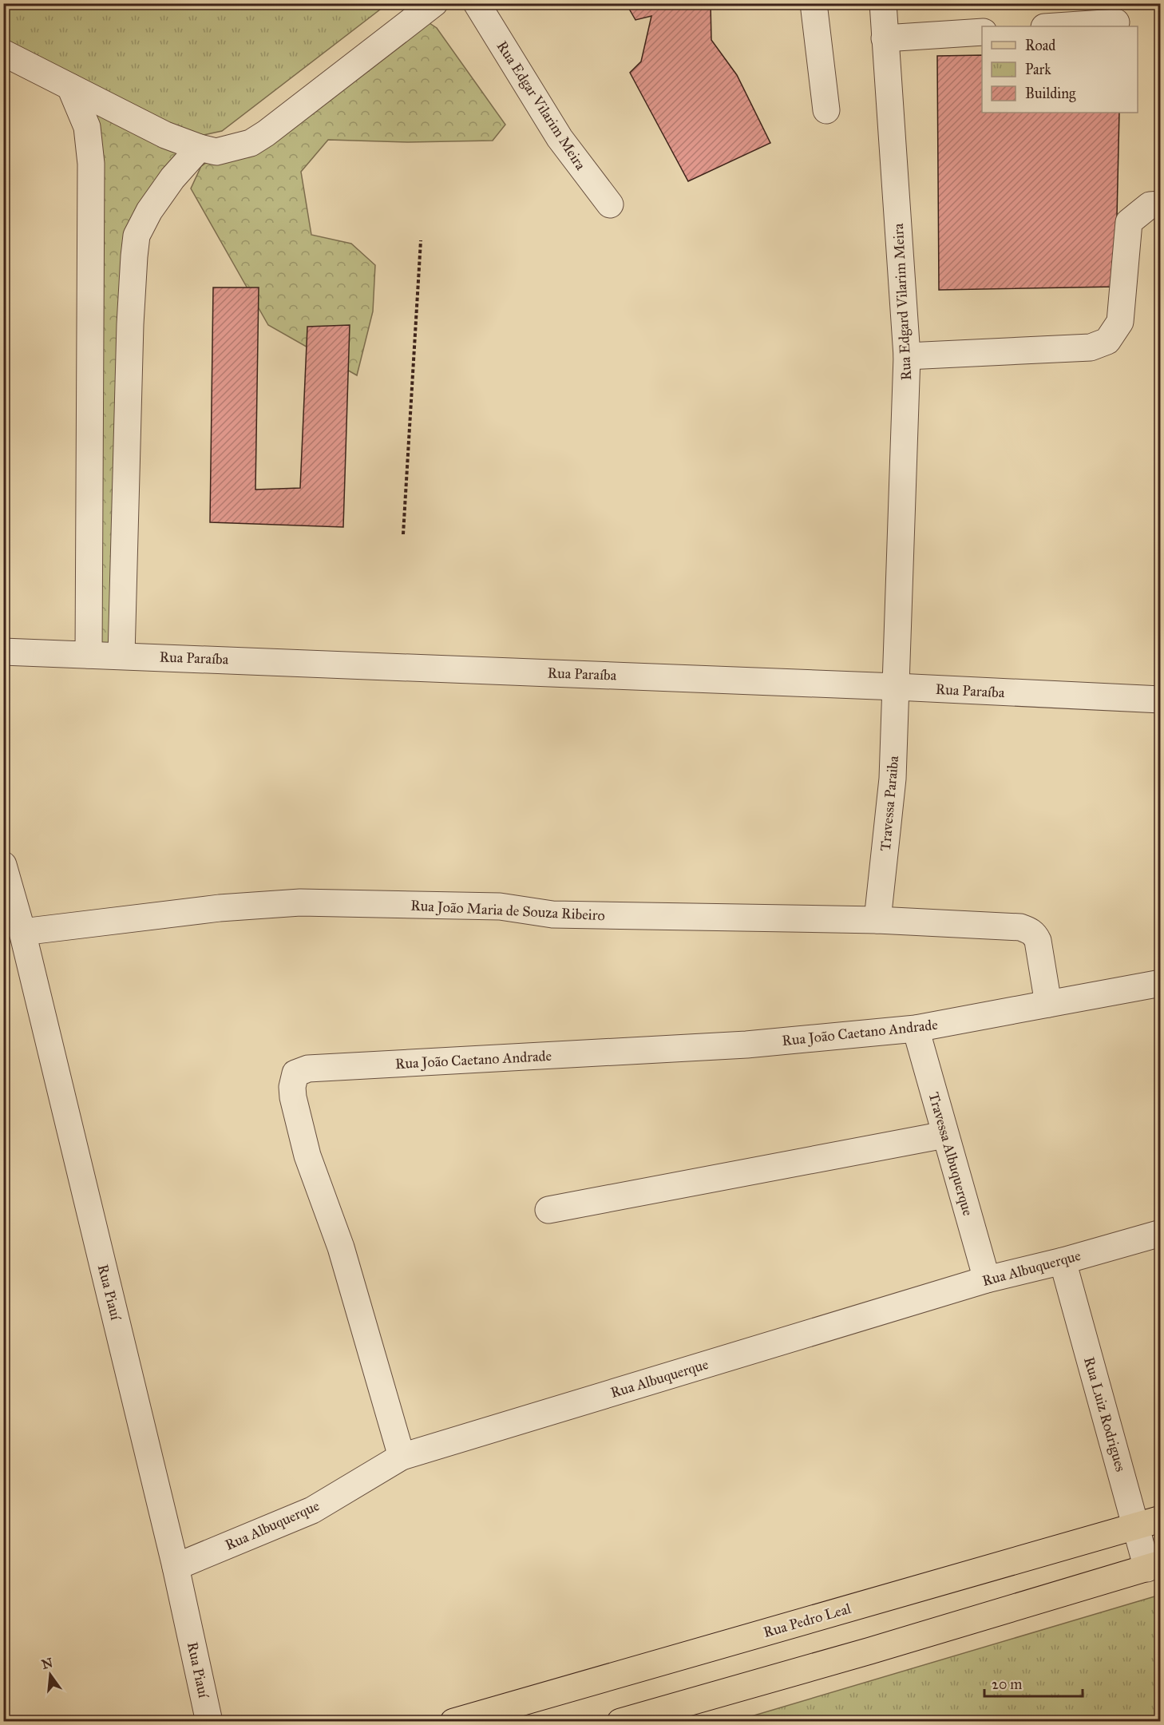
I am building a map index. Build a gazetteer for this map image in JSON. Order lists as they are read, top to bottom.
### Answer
{
  "streets": {
    "main road": ["Rua Pedro Leal"],
    "street": [
      "Rua Edgar Vilarim Meira",
      "Rua Edgard Vilarim Meira",
      "Rua Paraíba",
      "Travessa Paraiba",
      "Rua João Maria de Souza Ribeiro",
      "Rua João Caetano Andrade",
      "Travessa Albuquerque",
      "Rua Albuquerque",
      "Rua Piauí",
      "Rua Luiz Rodrigues"
    ]
  },
  "crossings": [
    ["Rua Edgard Vilarim Meira", "Rua Paraíba"],
    ["Rua Edgard Vilarim Meira", "Travessa Paraiba"],
    ["Rua Paraíba", "Travessa Paraiba"],
    ["Travessa Paraiba", "Rua João Maria de Souza Ribeiro"],
    ["Rua João Maria de Souza Ribeiro", "Rua João Caetano Andrade"],
    ["Rua João Maria de Souza Ribeiro", "Rua Piauí"],
    ["Rua João Caetano Andrade", "Travessa Albuquerque"],
    ["Rua João Caetano Andrade", "Rua Albuquerque"],
    ["Travessa Albuquerque", "Rua Albuquerque"],
    ["Rua Albuquerque", "Rua Piauí"],
    ["Rua Albuquerque", "Rua Luiz Rodrigues"],
    ["Rua Luiz Rodrigues", "Rua Pedro Leal"]
  ],
  "legend": ["Road", "Park", "Building"],
  "scale_bar": "20 m",
  "north": "top"
}
